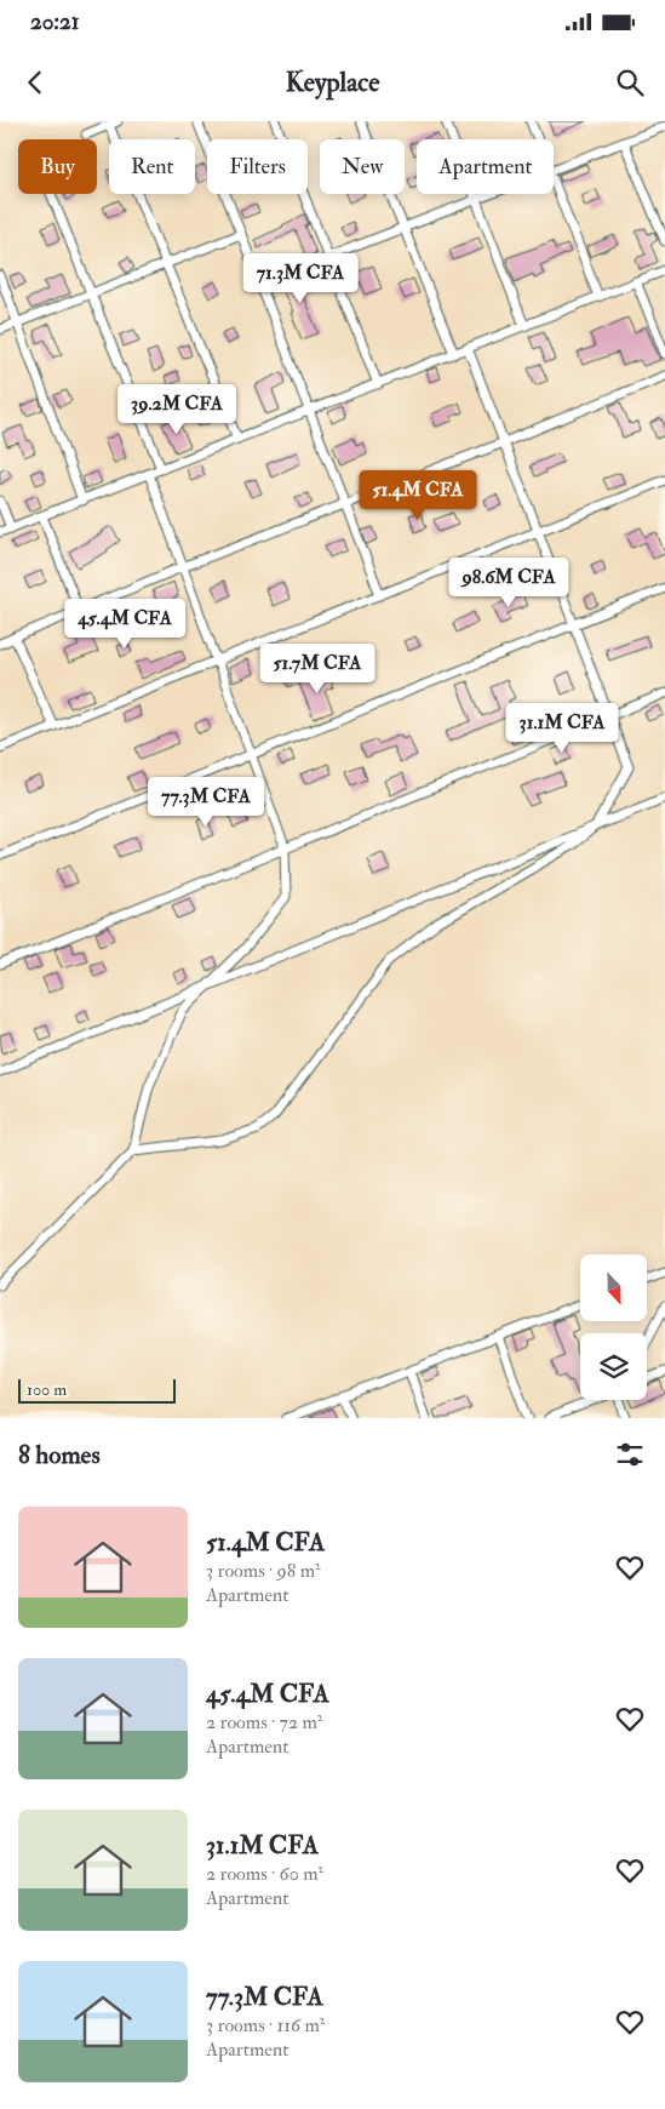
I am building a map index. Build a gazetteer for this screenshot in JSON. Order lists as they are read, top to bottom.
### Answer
{
  "scale_bar": "100 m",
  "north": "bottom",
  "page": {
    "status": "20:21",
    "header": "Keyplace",
    "chip": [
      "Buy",
      "Rent",
      "Filters",
      "New",
      "Apartment"
    ],
    "price": [
      "71.3M CFA",
      "39.2M CFA",
      "51.4M CFA",
      "98.6M CFA",
      "45.4M CFA",
      "51.7M CFA",
      "31.1M CFA",
      "77.3M CFA"
    ],
    "scale": "100 m",
    "heading": "8 homes",
    "list": [
      {
        "name": "51.4M CFA",
        "note": "3 rooms · 98 m² · Apartment"
      },
      {
        "name": "45.4M CFA",
        "note": "2 rooms · 72 m² · Apartment"
      },
      {
        "name": "31.1M CFA",
        "note": "2 rooms · 60 m² · Apartment"
      },
      {
        "name": "77.3M CFA",
        "note": "3 rooms · 116 m² · Apartment"
      }
    ]
  }
}
